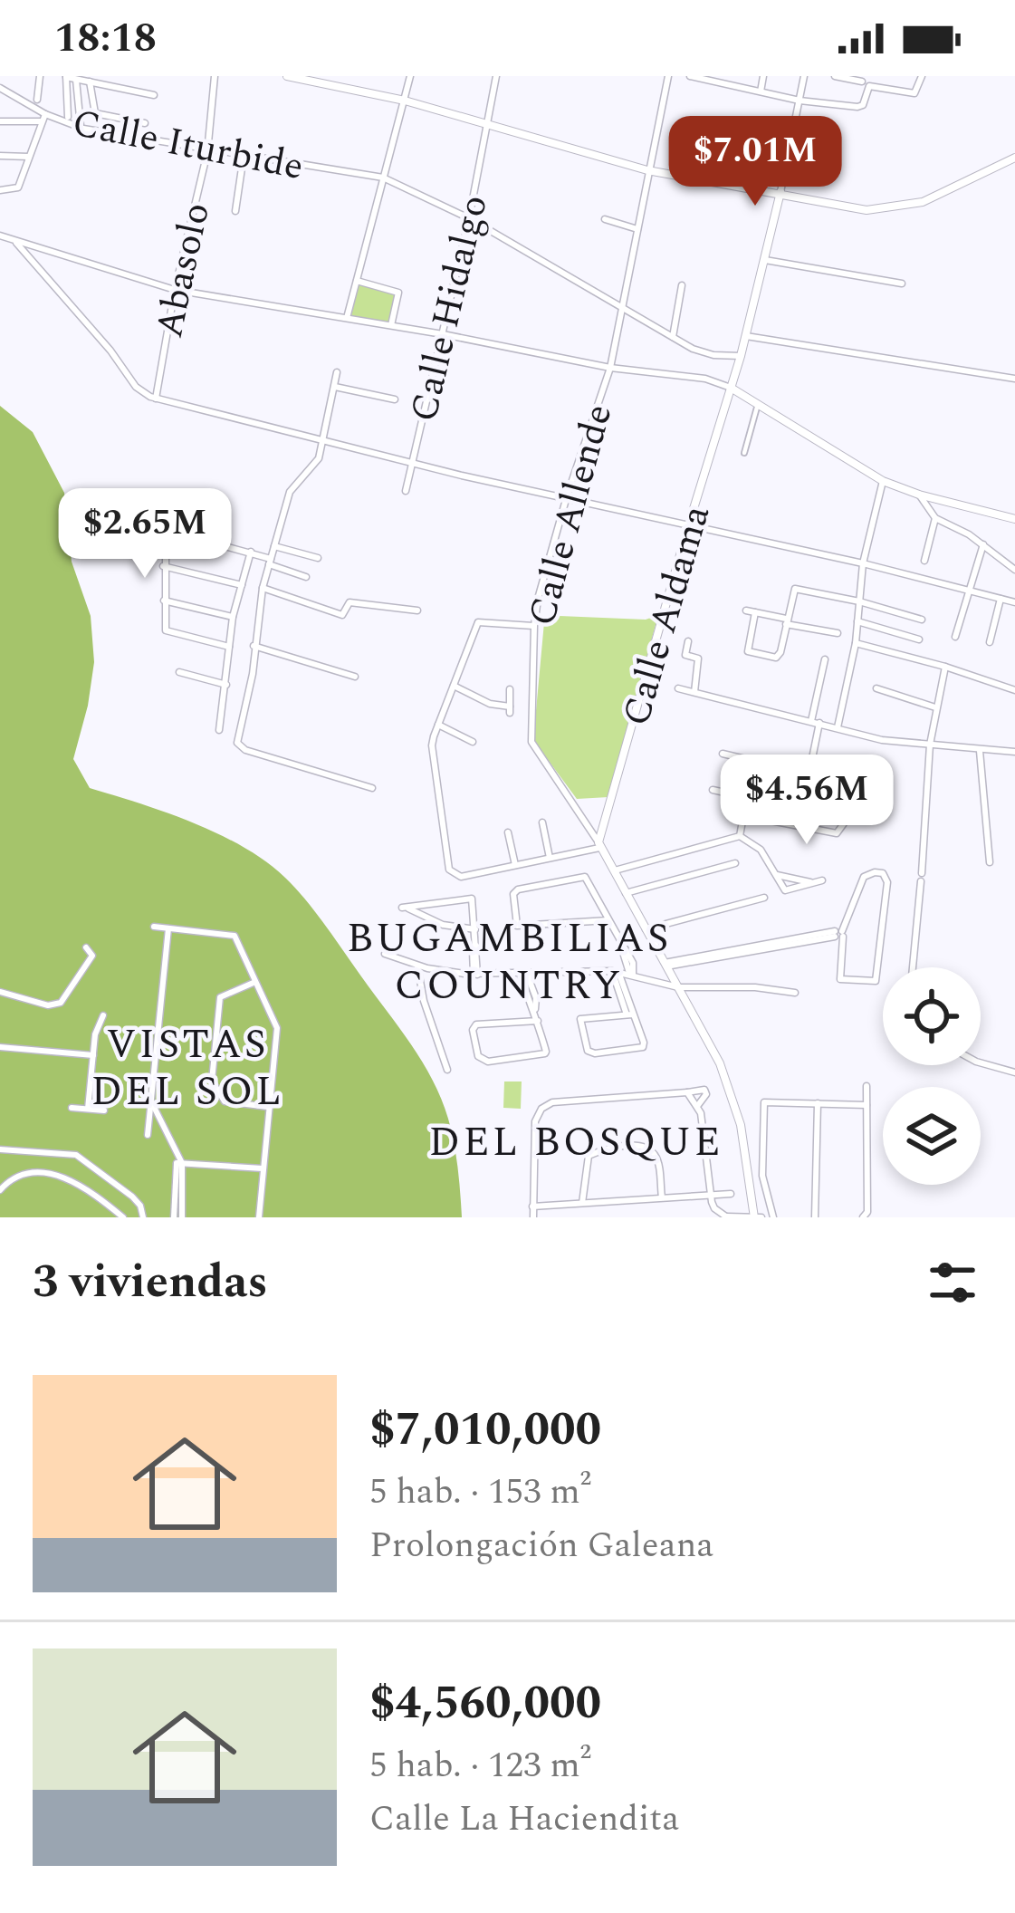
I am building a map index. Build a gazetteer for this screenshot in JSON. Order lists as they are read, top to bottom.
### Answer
{
  "streets": {
    "street": [
      "Calle Iturbide",
      "Abasolo",
      "Calle Hidalgo",
      "Calle Allende",
      "Calle Aldama"
    ]
  },
  "crossings": [
    ["Calle Iturbide", "Abasolo"],
    ["Calle Iturbide", "Calle Hidalgo"],
    ["Calle Iturbide", "Calle Allende"],
    ["Calle Iturbide", "Calle Aldama"],
    ["Calle Allende", "Calle Aldama"]
  ],
  "districts": ["BUGAMBILIAS COUNTRY", "VISTAS DEL SOL", "DEL BOSQUE"],
  "page": {
    "status": "18:18",
    "price": ["$7.01M", "$2.65M", "$4.56M"],
    "heading": "3 viviendas",
    "list": [
      {
        "name": "$7,010,000",
        "note": "5 hab. · 153 m² · Prolongación Galeana"
      },
      {
        "name": "$4,560,000",
        "note": "5 hab. · 123 m² · Calle La Haciendita"
      }
    ]
  }
}
